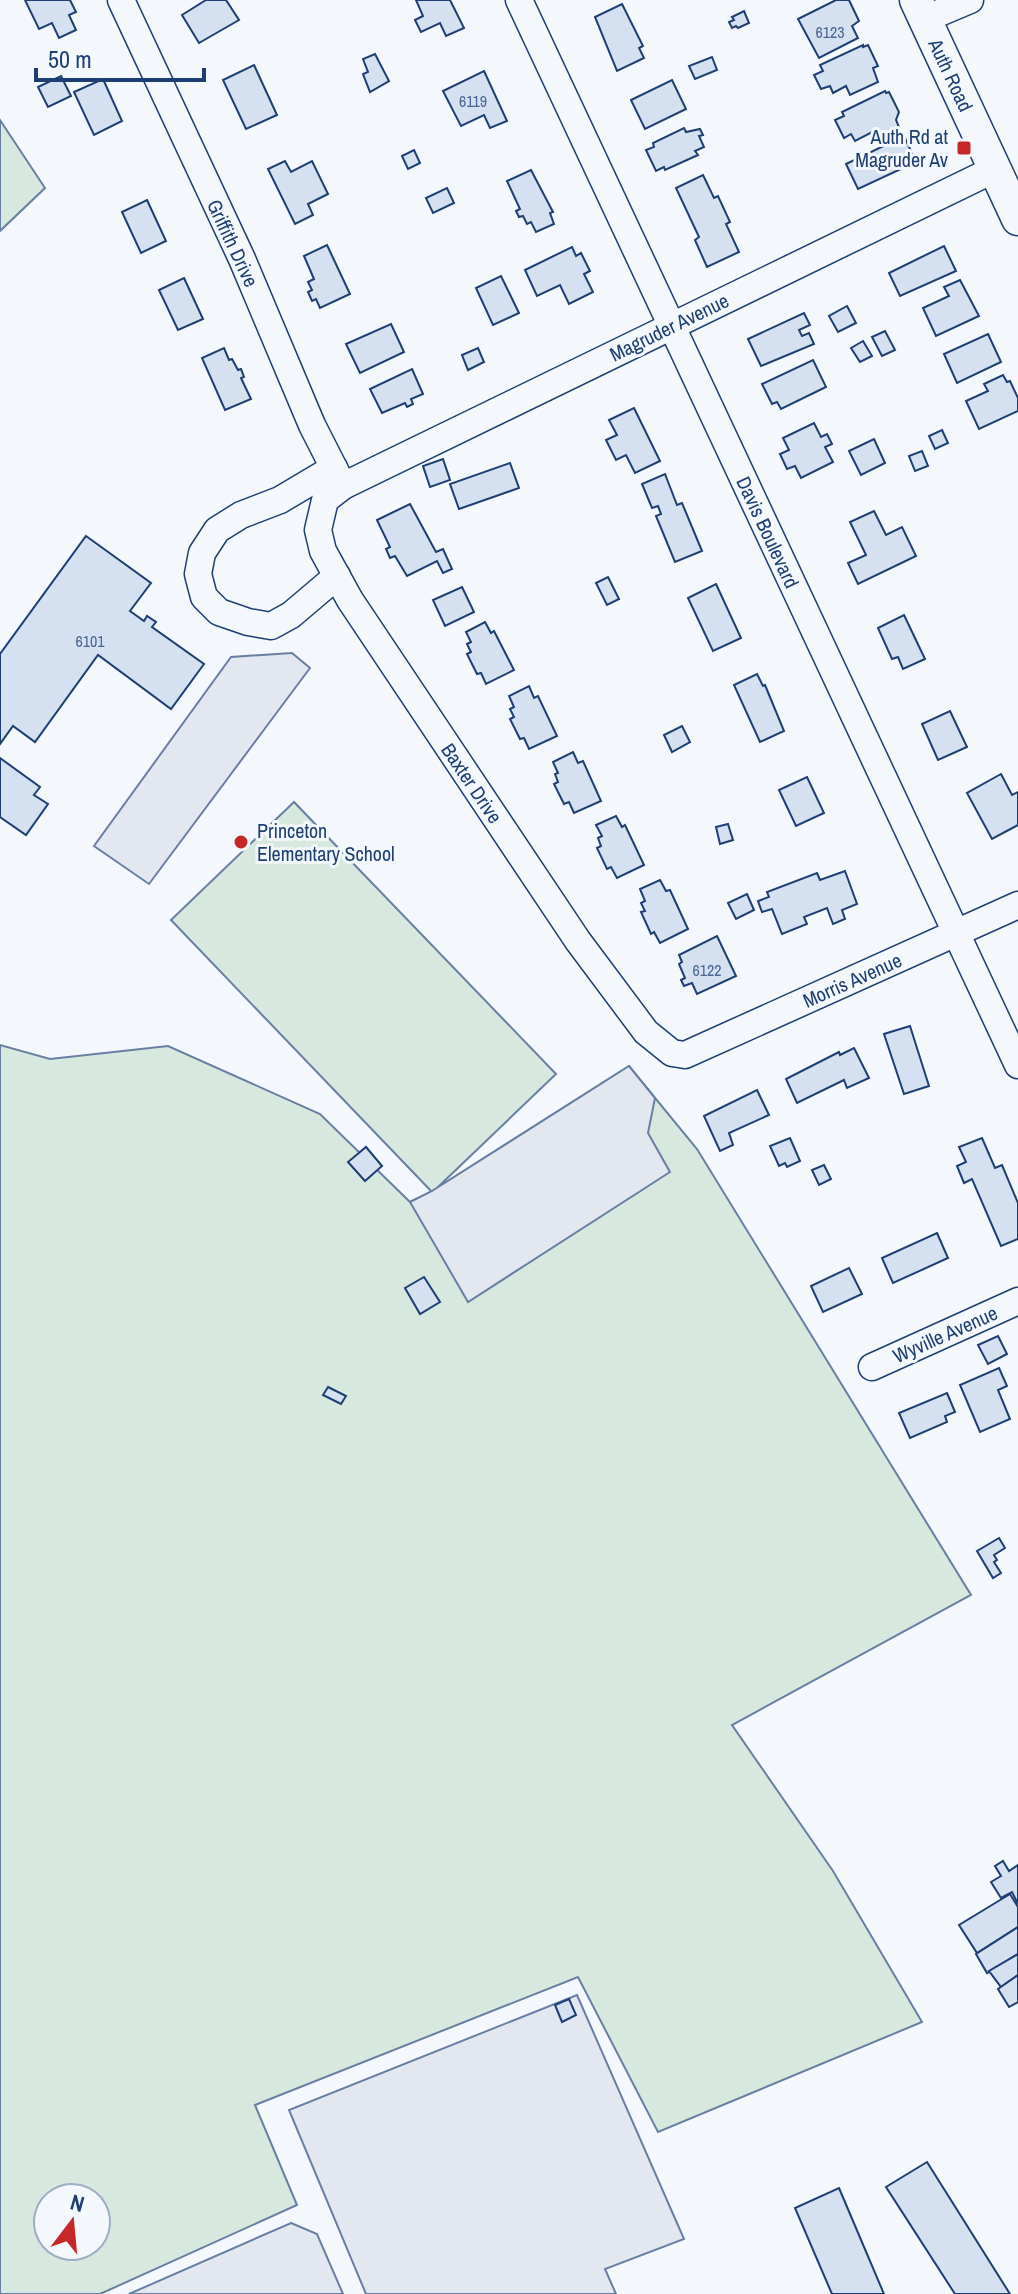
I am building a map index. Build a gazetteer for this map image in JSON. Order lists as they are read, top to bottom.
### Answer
{
  "streets": {
    "main road": ["Auth Road"],
    "street": [
      "Griffith Drive",
      "Magruder Avenue",
      "Davis Boulevard",
      "Baxter Drive",
      "Morris Avenue",
      "Wyville Avenue"
    ]
  },
  "crossings": [
    ["Auth Road", "Magruder Avenue"],
    ["Griffith Drive", "Magruder Avenue"],
    ["Griffith Drive", "Baxter Drive"],
    ["Magruder Avenue", "Davis Boulevard"],
    ["Magruder Avenue", "Baxter Drive"],
    ["Davis Boulevard", "Morris Avenue"],
    ["Baxter Drive", "Morris Avenue"]
  ],
  "places": {
    "transit": ["Auth Rd at Magruder Av"],
    "other": ["Princeton Elementary School"]
  },
  "house_numbers": [
    "6123",
    "6119",
    "6101",
    "6122"
  ],
  "scale_bar": "50 m",
  "north": "top"
}
